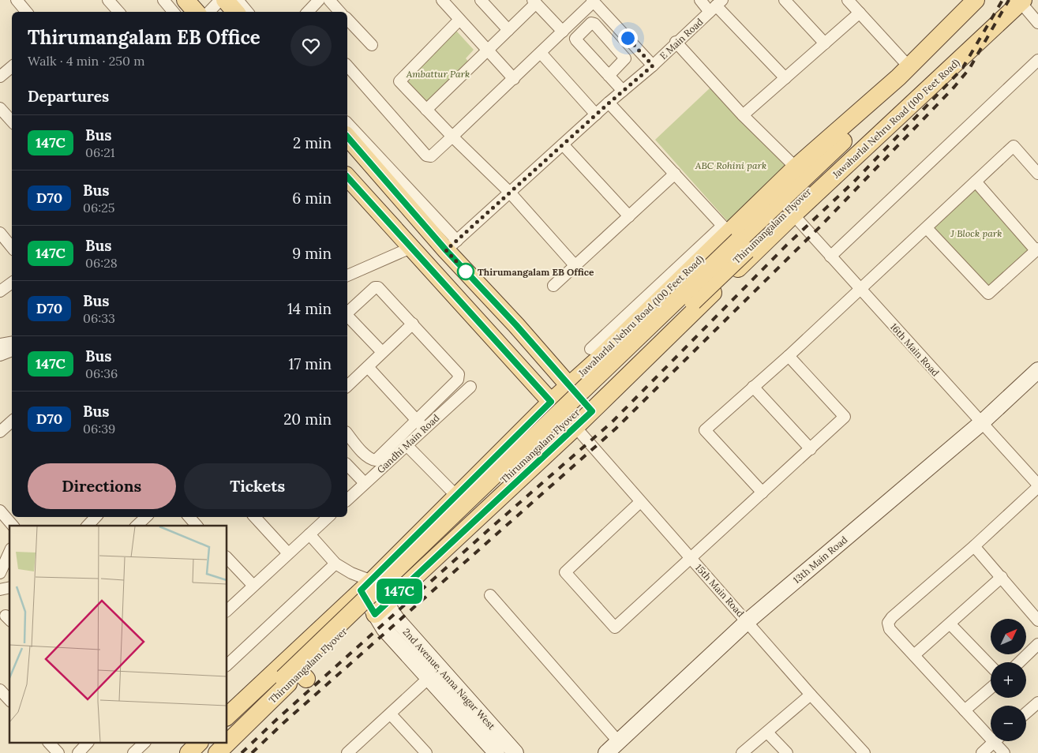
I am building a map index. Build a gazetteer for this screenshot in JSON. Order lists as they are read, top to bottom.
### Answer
{
  "streets": {
    "main road": ["Jawaharlal Nehru Road (100 Feet Road)", "Thirumangalam Flyover"],
    "street": [
      "E Main Road",
      "16th Main Road",
      "Gandhi Main Road",
      "13th Main Road",
      "15th Main Road",
      "2nd Avenue, Anna Nagar West"
    ]
  },
  "crossings": [
    ["Jawaharlal Nehru Road (100 Feet Road)", "Thirumangalam Flyover"],
    ["Jawaharlal Nehru Road (100 Feet Road)", "16th Main Road"],
    ["Jawaharlal Nehru Road (100 Feet Road)", "15th Main Road"],
    ["Jawaharlal Nehru Road (100 Feet Road)", "2nd Avenue, Anna Nagar West"],
    ["16th Main Road", "13th Main Road"],
    ["13th Main Road", "15th Main Road"]
  ],
  "parks": ["Ambattur Park", "ABC Rohini park", "J Block park"],
  "places": ["Thirumangalam EB Office"],
  "lines": ["bus line 147C"],
  "north": "top right",
  "page": {
    "on_map": "147C",
    "heading": [
      ["Thirumangalam EB Office", "Walk · 4 min · 250 m"],
      "Departures"
    ],
    "list": [
      {
        "mark": "147C",
        "name": "Bus",
        "note": "06:21",
        "value": "2 min"
      },
      {
        "mark": "D70",
        "name": "Bus",
        "note": "06:25",
        "value": "6 min"
      },
      {
        "mark": "147C",
        "name": "Bus",
        "note": "06:28",
        "value": "9 min"
      },
      {
        "mark": "D70",
        "name": "Bus",
        "note": "06:33",
        "value": "14 min"
      },
      {
        "mark": "147C",
        "name": "Bus",
        "note": "06:36",
        "value": "17 min"
      },
      {
        "mark": "D70",
        "name": "Bus",
        "note": "06:39",
        "value": "20 min"
      }
    ],
    "buttons": ["Directions", "Tickets"],
    "map_buttons": ["+", "−"]
  }
}
